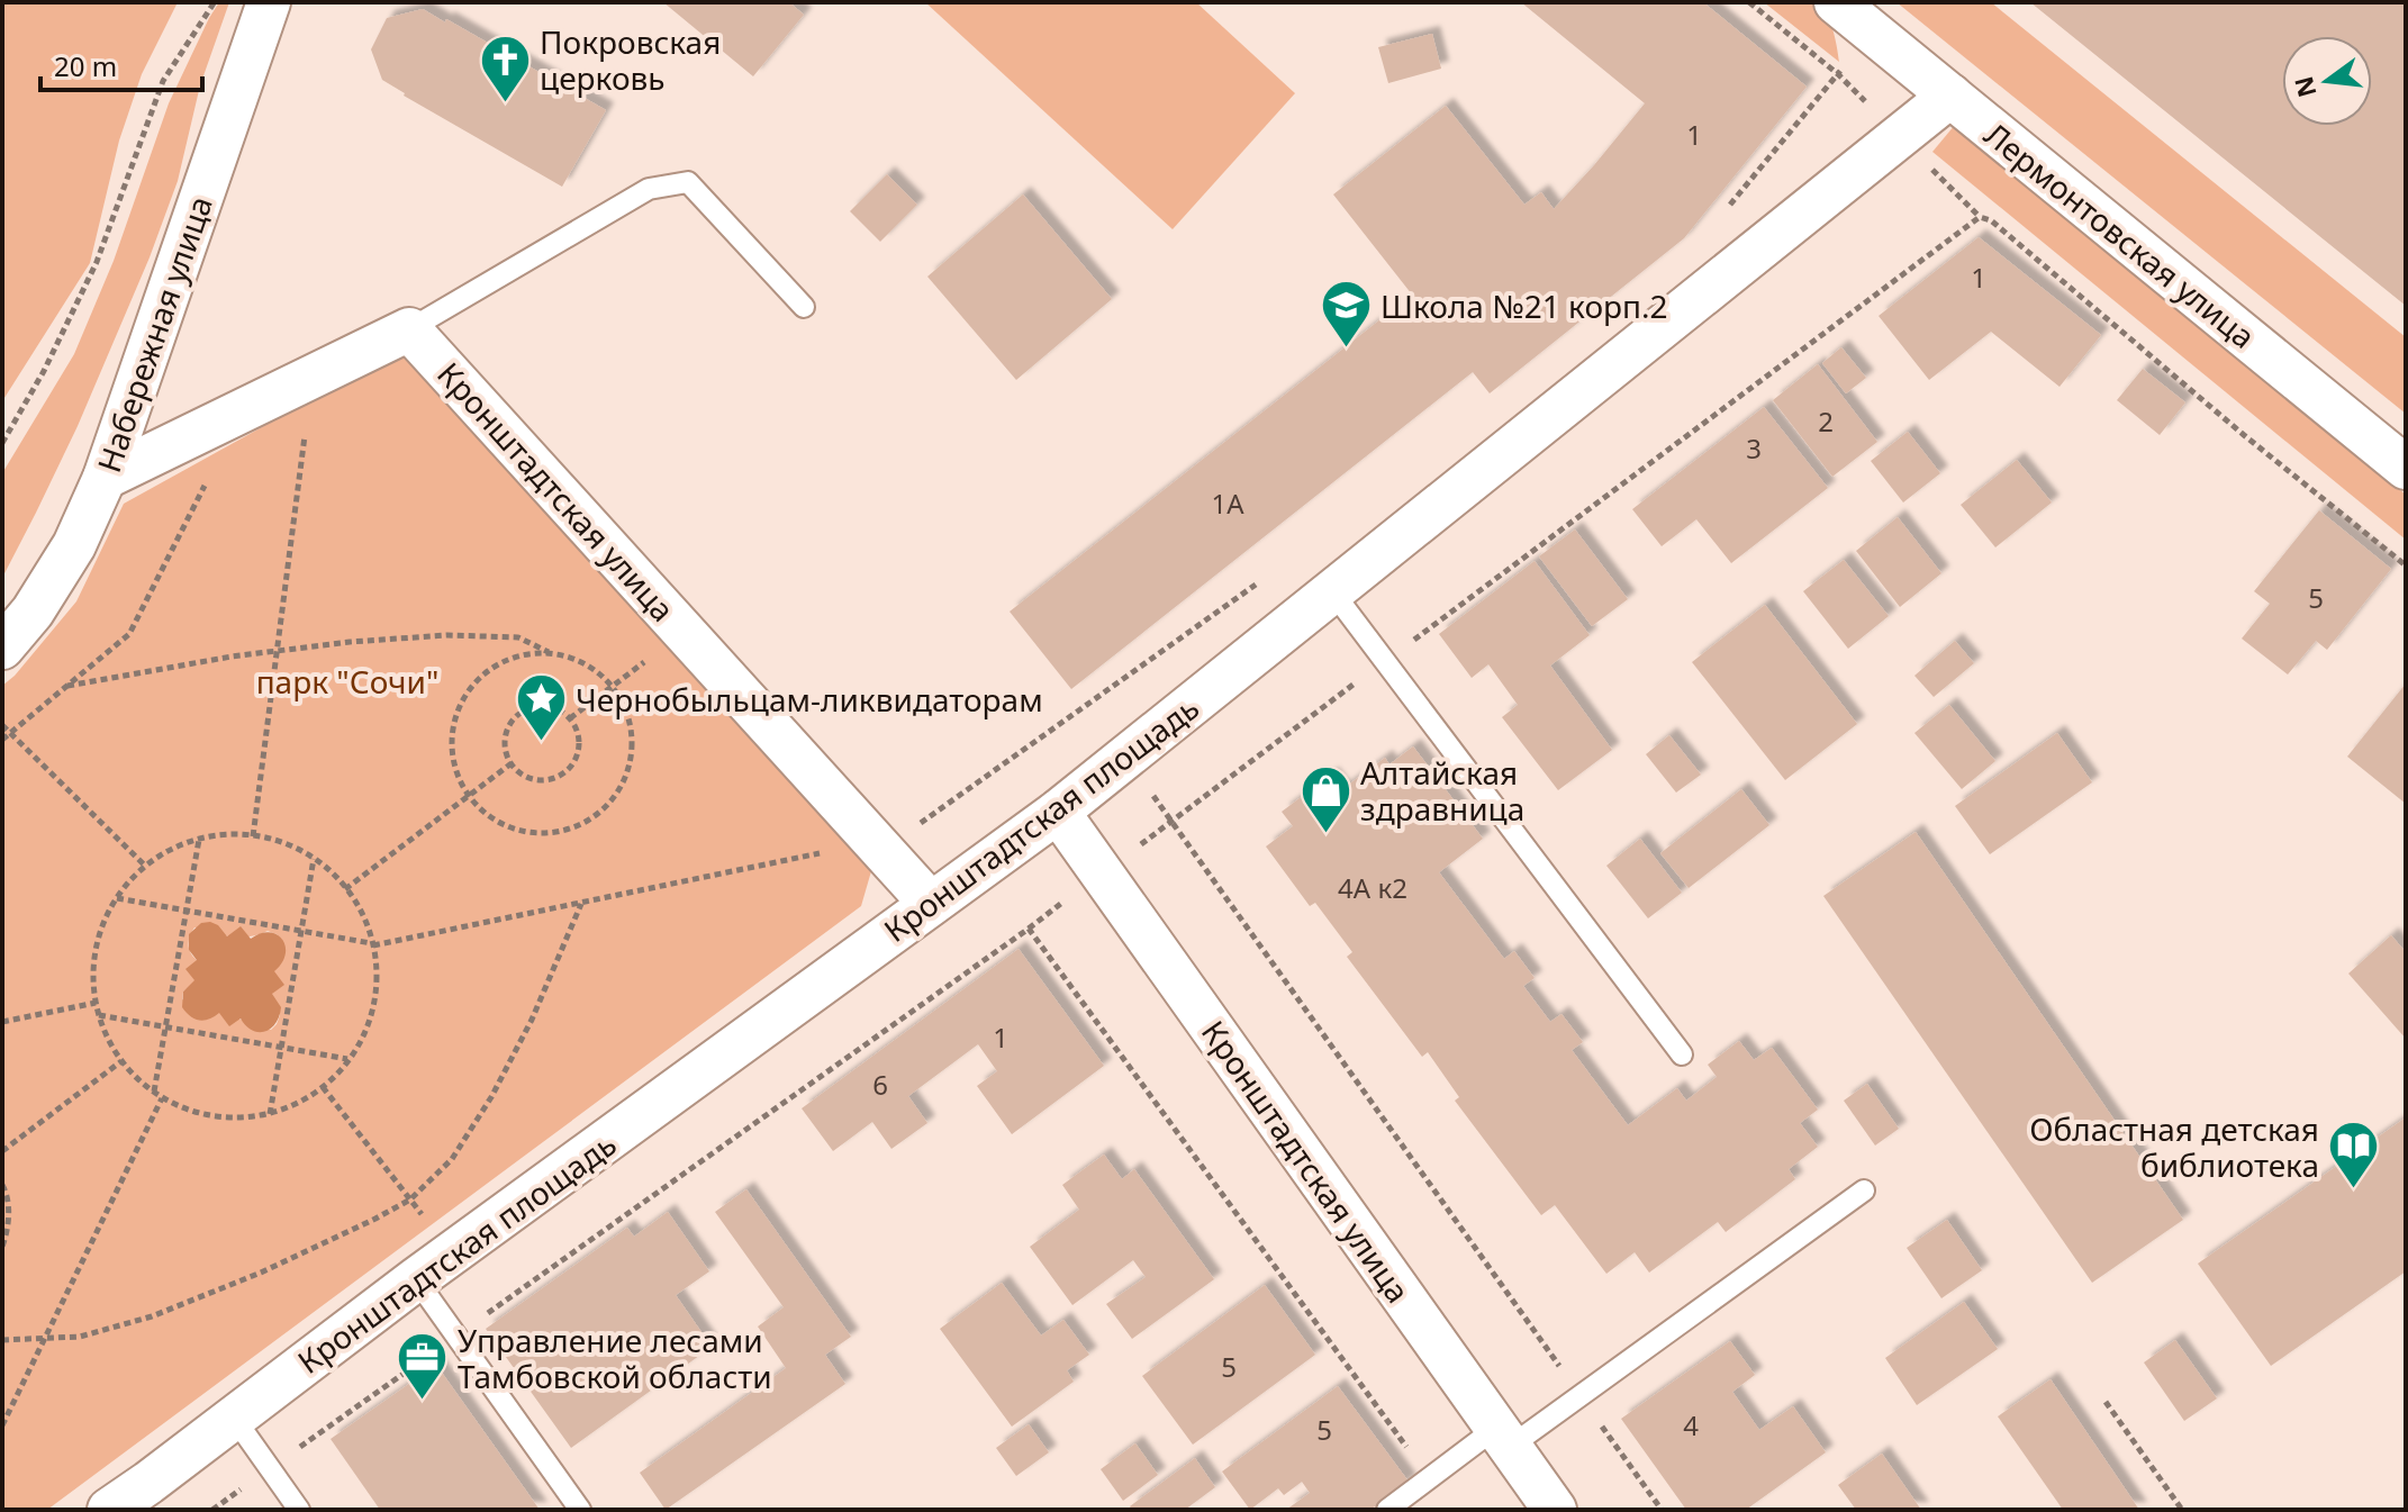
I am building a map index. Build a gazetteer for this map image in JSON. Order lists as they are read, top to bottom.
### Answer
{
  "streets": {
    "street": [
      "Лермонтовская улица",
      "Набережная улица",
      "Кронштадтская улица",
      "Кронштадтская площадь"
    ]
  },
  "crossings": [
    ["Лермонтовская улица", "Кронштадтская площадь"],
    ["Кронштадтская улица", "Кронштадтская площадь"]
  ],
  "parks": ["парк \"Сочи\""],
  "places": {
    "church": ["Покровская церковь"],
    "school or university": ["Школа №21 корп.2"],
    "place": ["Чернобыльцам-ликвидаторам"],
    "shop": ["Алтайская здравница"],
    "library": ["Областная детская библиотека"],
    "office": ["Управление лесами Тамбовской области"]
  },
  "house_numbers": [
    "1",
    "1",
    "2",
    "3",
    "1А",
    "5",
    "4А к2",
    "1",
    "6",
    "5",
    "4",
    "5"
  ],
  "scale_bar": "20 m",
  "north": "left"
}
